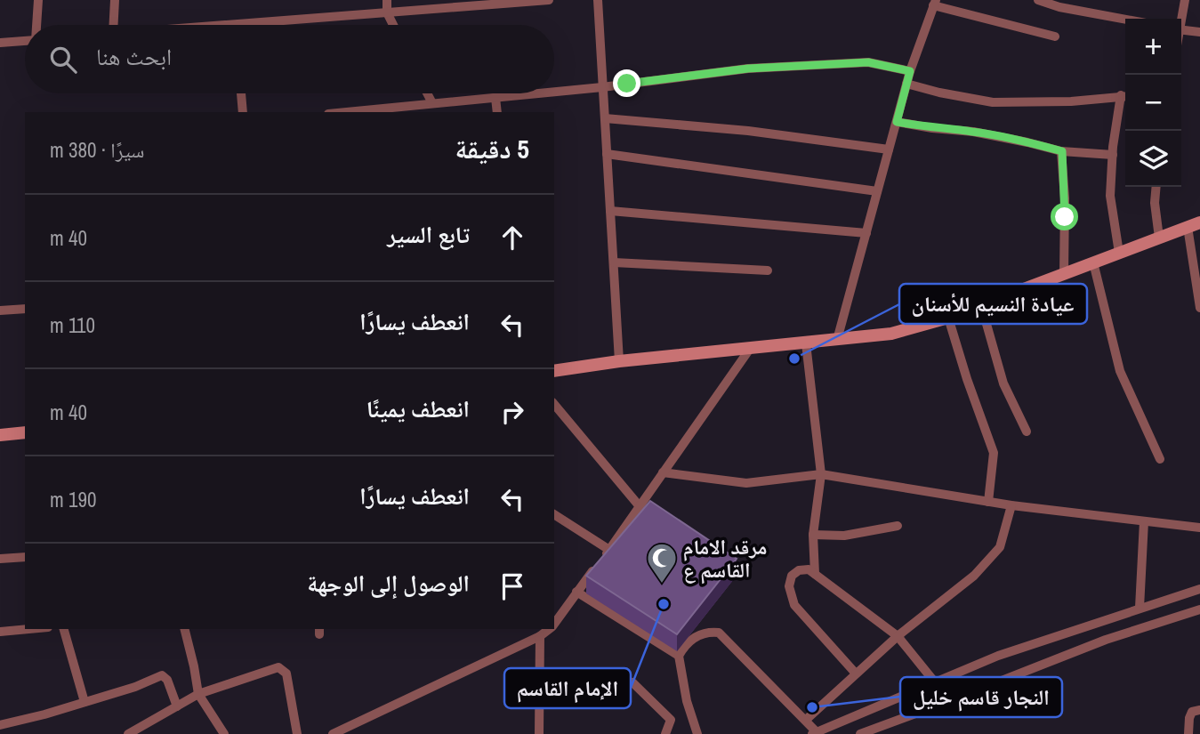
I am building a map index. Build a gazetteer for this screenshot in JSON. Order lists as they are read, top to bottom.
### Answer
{
  "places": {
    "other": ["عيادة النسيم للأسنان", "الإمام القاسم", "النجار قاسم خليل"],
    "mosque": ["مرقد الامام القاسم ع"]
  },
  "page": {
    "map_buttons": ["+", "−"],
    "search": "ابحث هنا",
    "heading": ["5 دقيقة", "سيرًا · 380 m"],
    "list": [
      ["تابع السير", "40 m"],
      ["انعطف يسارًا", "110 m"],
      ["انعطف يمينًا", "40 m"],
      ["انعطف يسارًا", "190 m"],
      "الوصول إلى الوجهة"
    ]
  }
}
